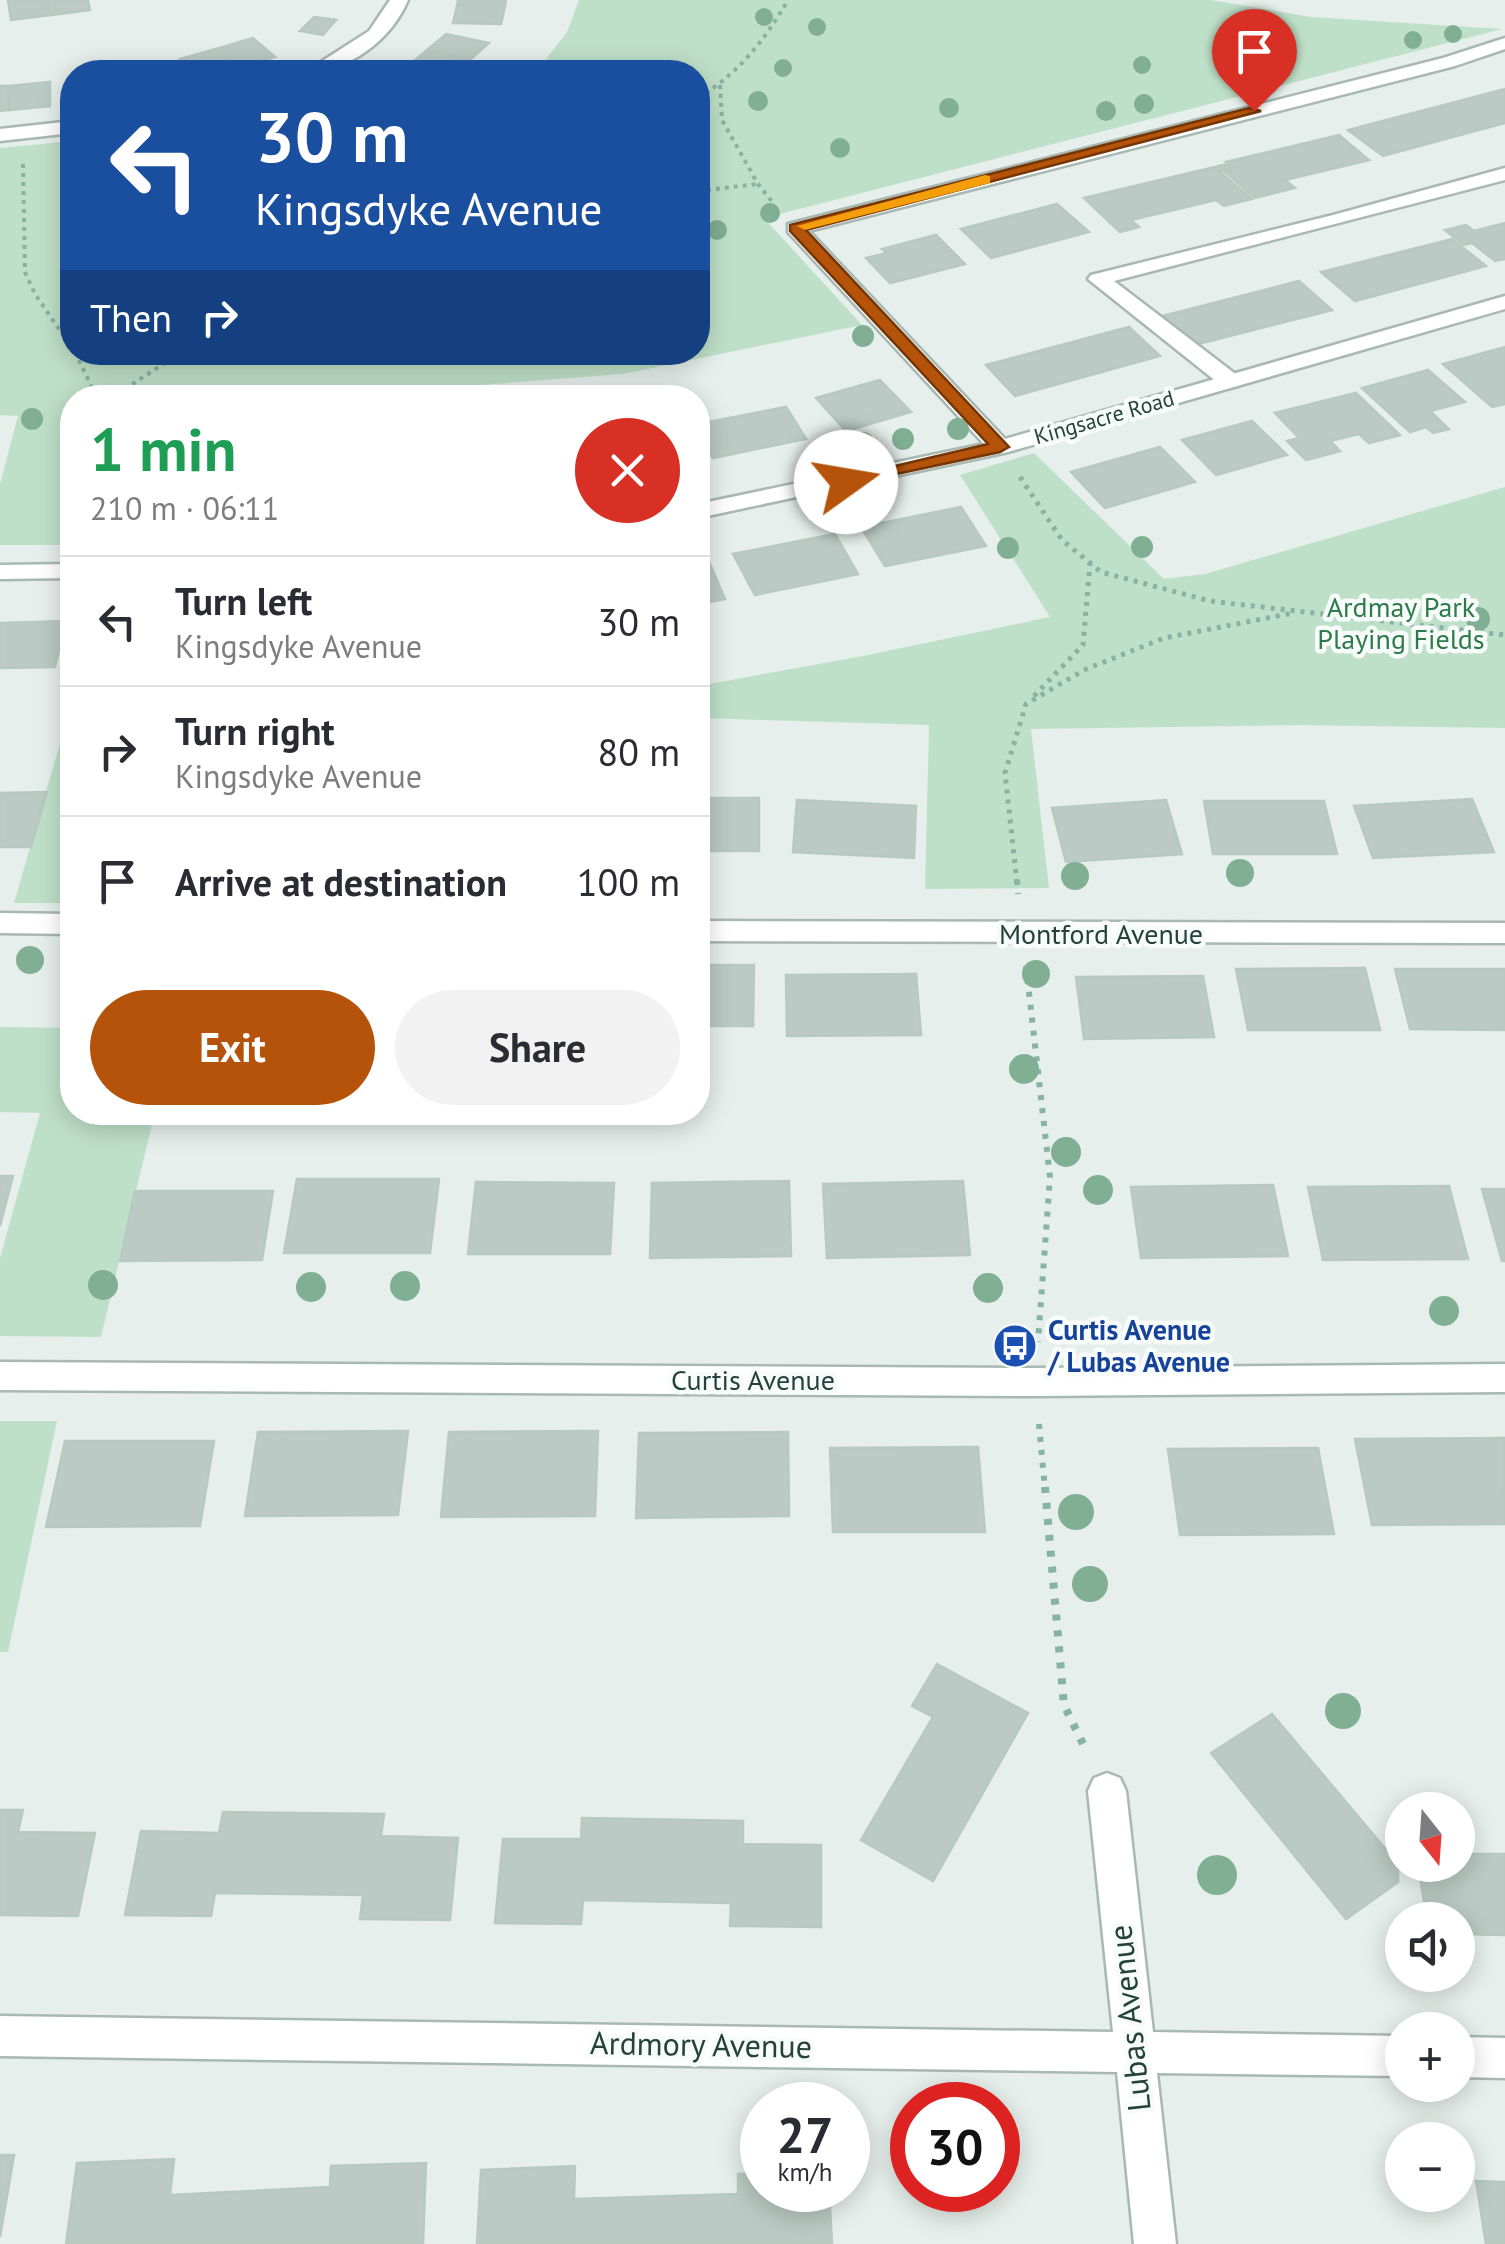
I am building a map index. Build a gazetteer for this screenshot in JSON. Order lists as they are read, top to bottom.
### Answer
{
  "streets": {
    "street": [
      "Kingsacre Road",
      "Montford Avenue",
      "Curtis Avenue",
      "Lubas Avenue",
      "Ardmory Avenue"
    ]
  },
  "crossings": [
    ["Lubas Avenue", "Ardmory Avenue"]
  ],
  "parks": ["Ardmay Park Playing Fields"],
  "places": {
    "bus stop": ["Curtis Avenue / Lubas Avenue"]
  },
  "north": "bottom",
  "page": {
    "turn": ["30 m", "Kingsdyke Avenue"],
    "then": "Then",
    "heading": ["1 min", "210 m · 06:11"],
    "list": [
      {
        "name": "Turn left",
        "note": "Kingsdyke Avenue",
        "value": "30 m"
      },
      {
        "name": "Turn right",
        "note": "Kingsdyke Avenue",
        "value": "80 m"
      },
      {
        "name": "Arrive at destination",
        "value": "100 m"
      }
    ],
    "buttons": ["Exit", "Share"],
    "map_buttons": ["+", "−"],
    "speed": "27 km/h",
    "limit": "30"
  }
}
